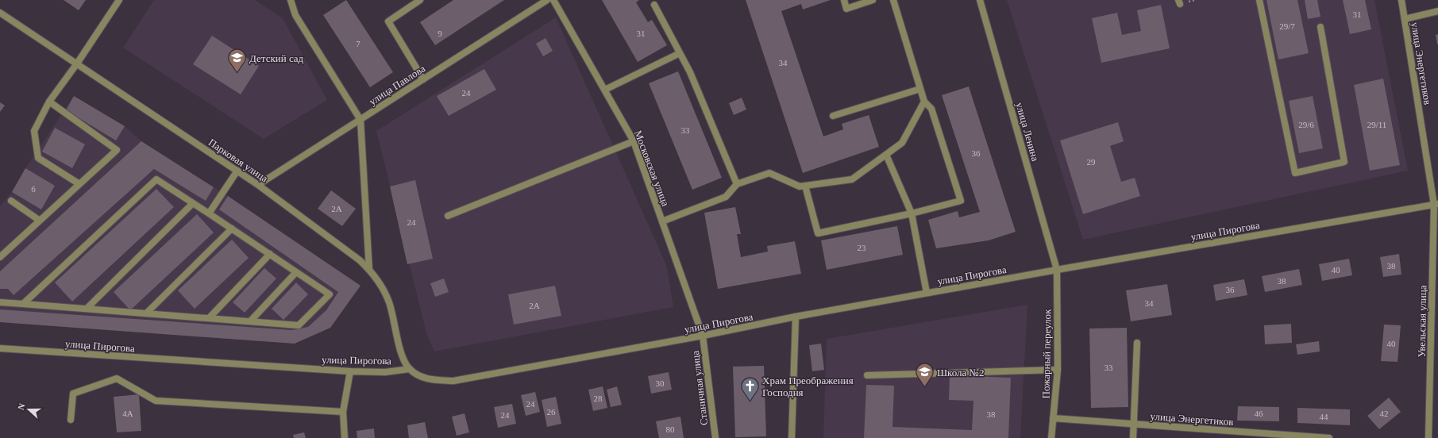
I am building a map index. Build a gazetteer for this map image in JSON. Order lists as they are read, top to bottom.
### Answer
{
  "streets": {
    "street": [
      "улица Энергетиков",
      "улица Павлова",
      "улица Ленина",
      "Парковая улица",
      "Московская улица",
      "улица Пирогова",
      "Увельская улица",
      "Пожарный переулок",
      "Станичная улица"
    ]
  },
  "crossings": [
    ["улица Энергетиков", "улица Пирогова"],
    ["улица Энергетиков", "Увельская улица"],
    ["улица Энергетиков", "Пожарный переулок"],
    ["улица Павлова", "Парковая улица"],
    ["улица Ленина", "улица Пирогова"],
    ["улица Ленина", "Пожарный переулок"],
    ["Парковая улица", "улица Пирогова"],
    ["Московская улица", "улица Пирогова"],
    ["Московская улица", "Станичная улица"],
    ["улица Пирогова", "Увельская улица"],
    ["улица Пирогова", "Пожарный переулок"],
    ["улица Пирогова", "Станичная улица"]
  ],
  "places": {
    "school or university": ["Детский сад", "Школа №2"],
    "church": ["Храм Преображения Господня"]
  },
  "house_numbers": [
    "31",
    "29/7",
    "9",
    "31",
    "7",
    "34",
    "24",
    "29/6",
    "29/11",
    "33",
    "36",
    "29",
    "6",
    "2А",
    "24",
    "23",
    "38",
    "40",
    "38",
    "36",
    "34",
    "2А",
    "40",
    "33",
    "30",
    "28",
    "24",
    "26",
    "4А",
    "46",
    "42",
    "38",
    "24",
    "44",
    "80"
  ],
  "north": "left"
}
